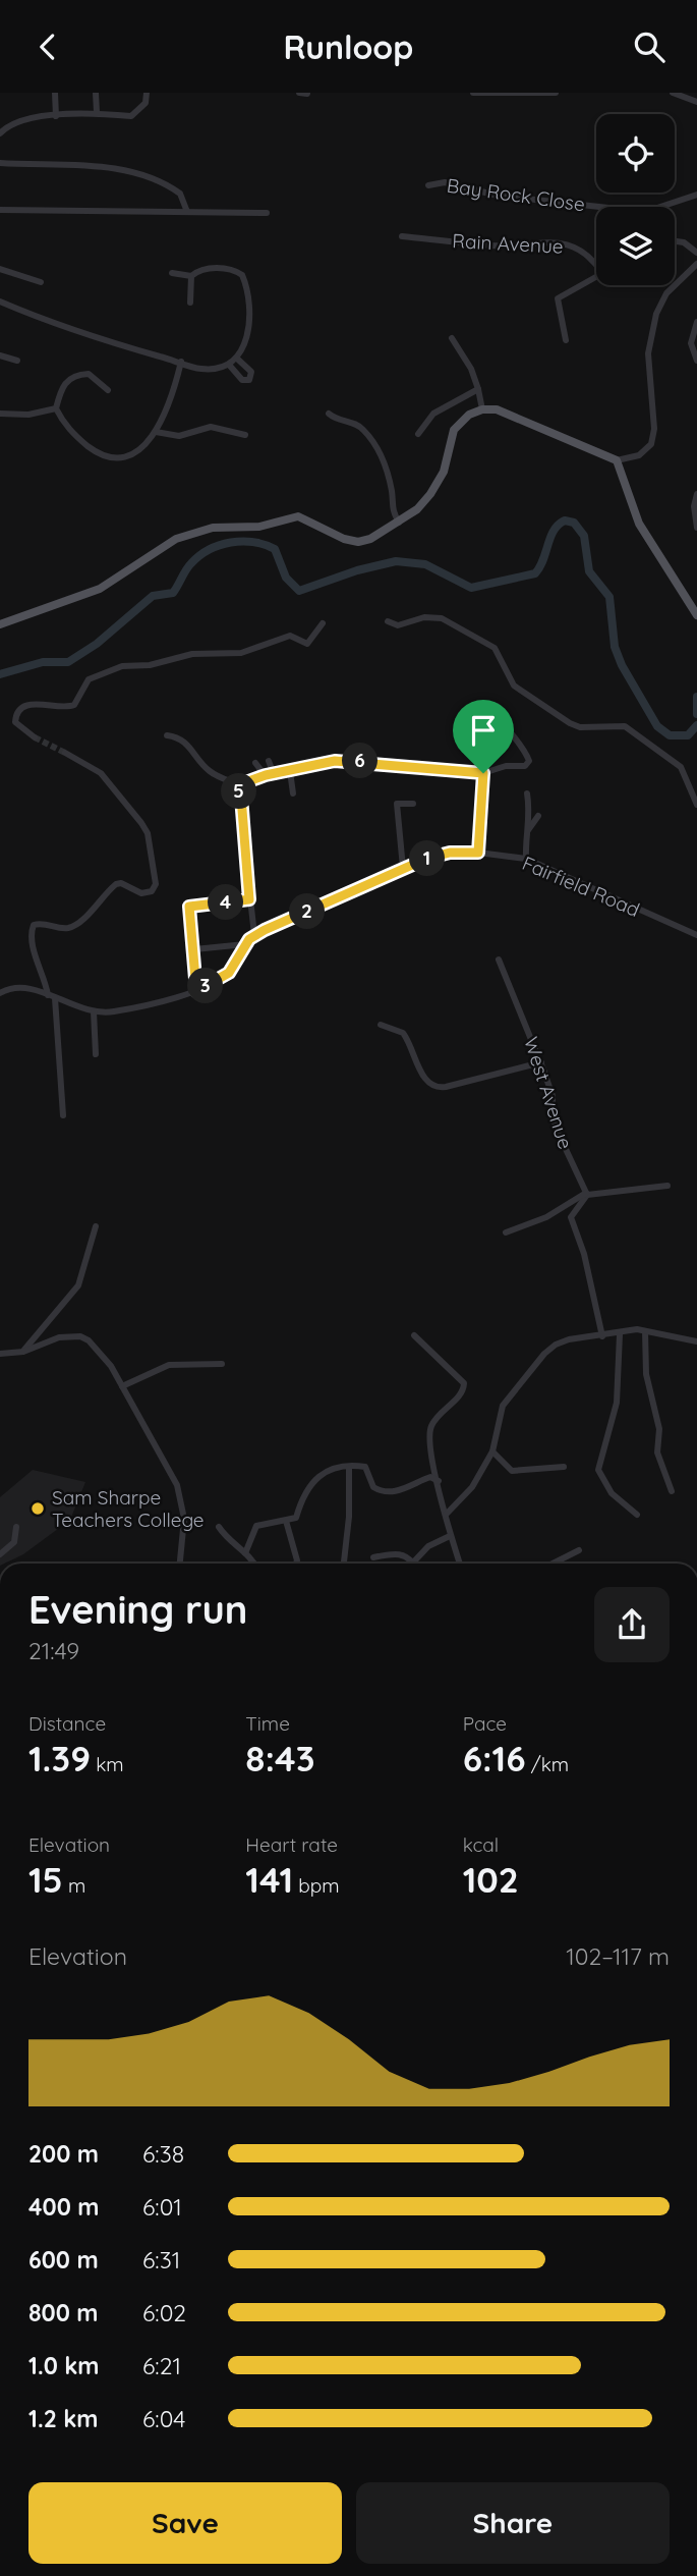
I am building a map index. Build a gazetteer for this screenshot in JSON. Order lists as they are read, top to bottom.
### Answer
{
  "streets": {
    "street": [
      "Bay Rock Close",
      "Rain Avenue",
      "Fairfield Road",
      "West Avenue"
    ]
  },
  "places": ["Sam Sharpe Teachers College"],
  "page": {
    "header": "Runloop",
    "pins": [
      "6",
      "5",
      "1",
      "4",
      "2",
      "3"
    ],
    "heading": ["Evening run", "21:49"],
    "stats": [
      ["Distance", "1.39 km"],
      ["Time", "8:43"],
      ["Pace", "6:16 /km"],
      ["Elevation", "15 m"],
      ["Heart rate", "141 bpm"],
      ["kcal", "102"]
    ],
    "chart": ["Elevation", "102–117 m"],
    "list": [
      {
        "name": "200 m",
        "note": "6:38"
      },
      {
        "name": "400 m",
        "note": "6:01"
      },
      {
        "name": "600 m",
        "note": "6:31"
      },
      {
        "name": "800 m",
        "note": "6:02"
      },
      {
        "name": "1.0 km",
        "note": "6:21"
      },
      {
        "name": "1.2 km",
        "note": "6:04"
      }
    ],
    "buttons": ["Save", "Share"]
  }
}
